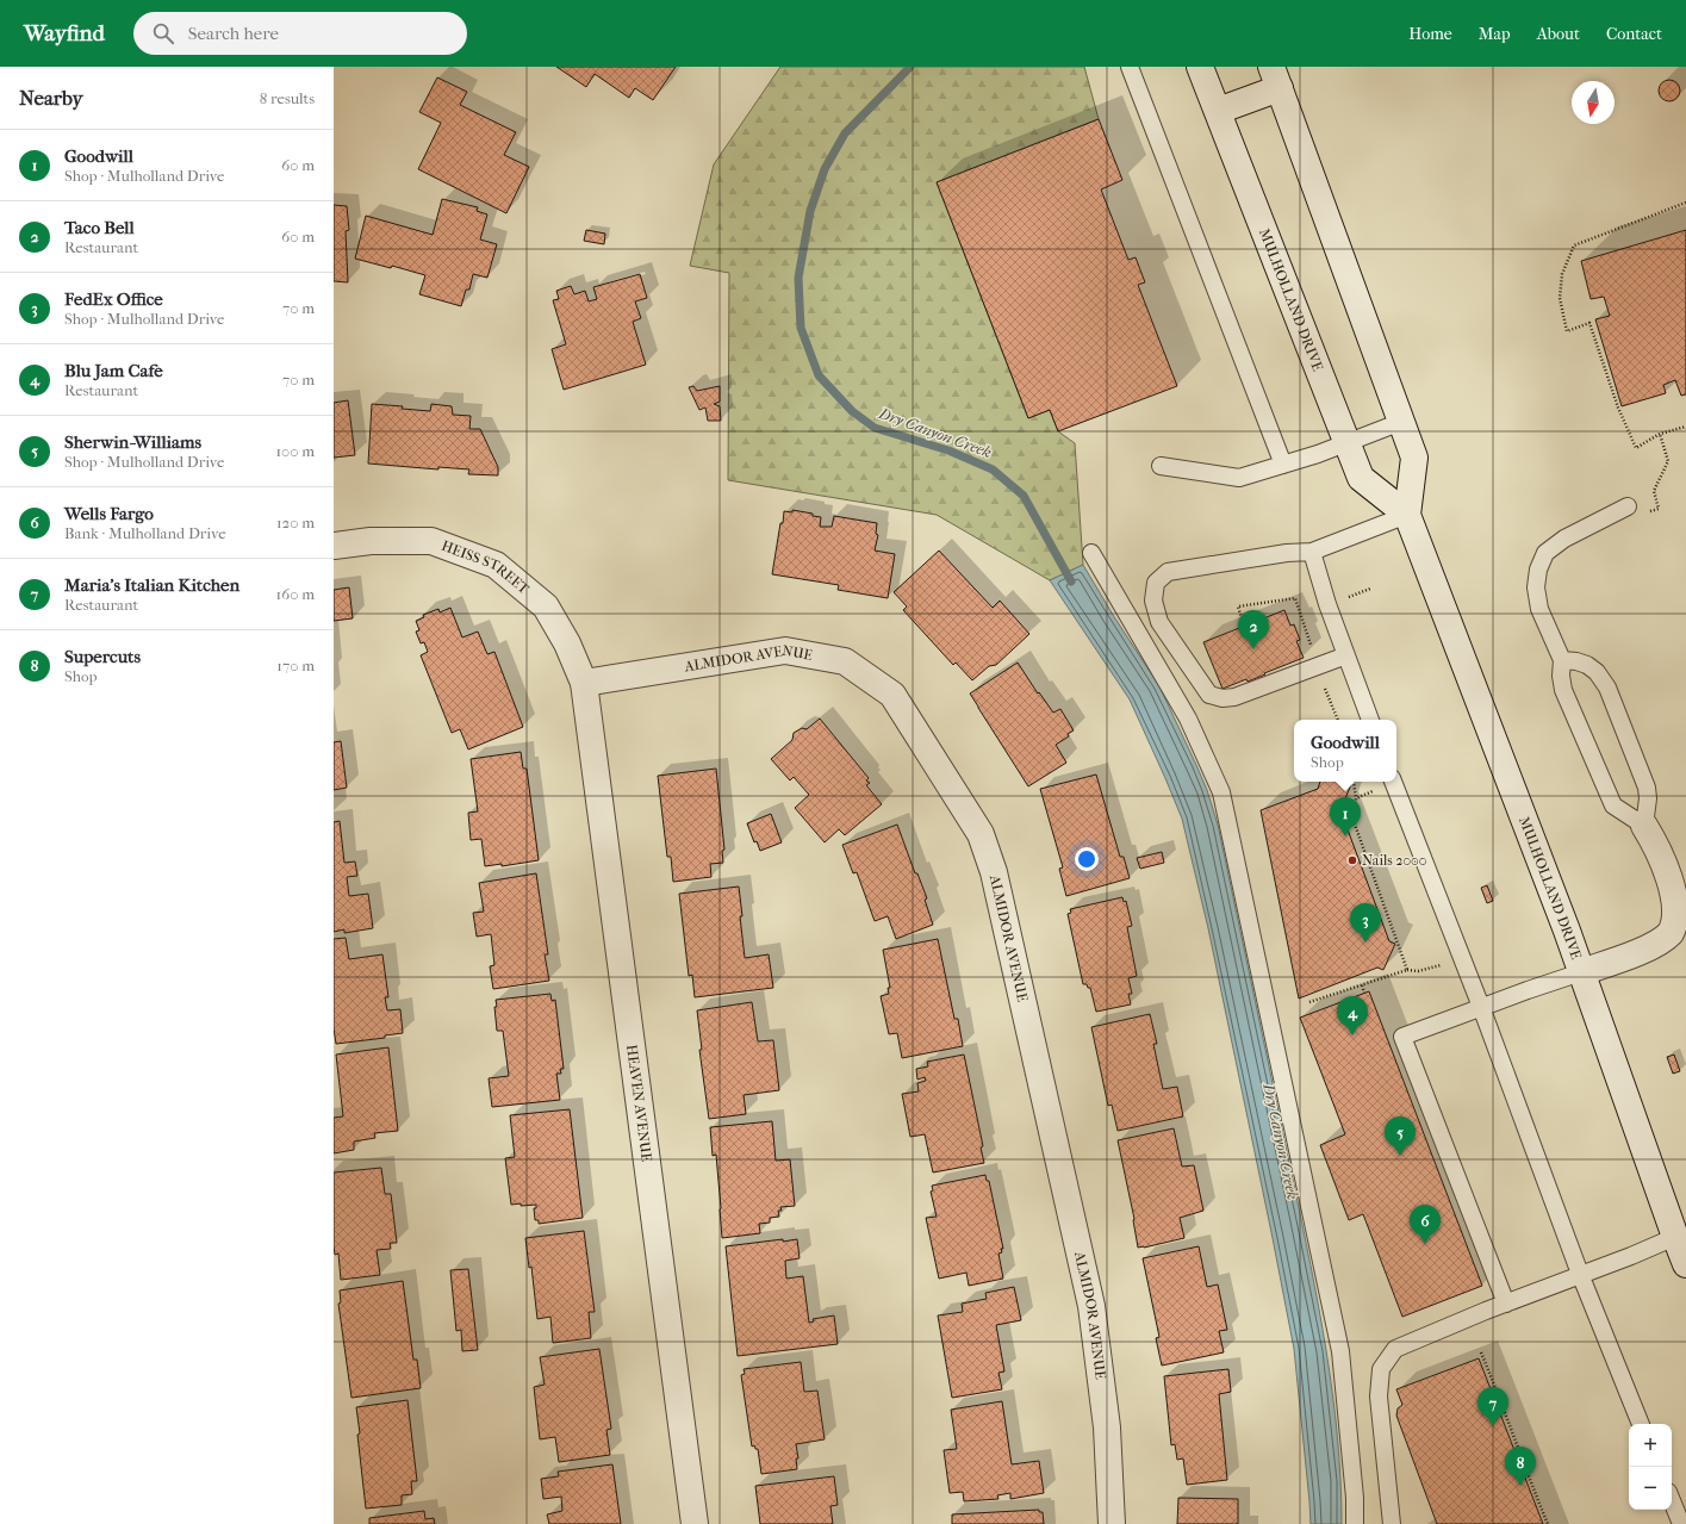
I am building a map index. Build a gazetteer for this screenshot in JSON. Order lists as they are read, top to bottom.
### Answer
{
  "streets": {
    "street": [
      "MULHOLLAND DRIVE",
      "HEISS STREET",
      "ALMIDOR AVENUE",
      "HEAVEN AVENUE"
    ]
  },
  "crossings": [
    ["HEISS STREET", "ALMIDOR AVENUE"],
    ["HEISS STREET", "HEAVEN AVENUE"],
    ["ALMIDOR AVENUE", "HEAVEN AVENUE"]
  ],
  "water": ["Dry Canyon Creek"],
  "places": ["Nails 2000"],
  "north": "bottom",
  "page": {
    "header": "Wayfind",
    "search": "Search here",
    "nav": [
      "Home",
      "Map",
      "About",
      "Contact"
    ],
    "heading": ["Nearby", "8 results"],
    "list": [
      {
        "mark": "1",
        "name": "Goodwill",
        "note": "Shop · Mulholland Drive",
        "value": "60 m"
      },
      {
        "mark": "2",
        "name": "Taco Bell",
        "note": "Restaurant",
        "value": "60 m"
      },
      {
        "mark": "3",
        "name": "FedEx Office",
        "note": "Shop · Mulholland Drive",
        "value": "70 m"
      },
      {
        "mark": "4",
        "name": "Blu Jam Cafe",
        "note": "Restaurant",
        "value": "70 m"
      },
      {
        "mark": "5",
        "name": "Sherwin-Williams",
        "note": "Shop · Mulholland Drive",
        "value": "100 m"
      },
      {
        "mark": "6",
        "name": "Wells Fargo",
        "note": "Bank · Mulholland Drive",
        "value": "120 m"
      },
      {
        "mark": "7",
        "name": "Maria's Italian Kitchen",
        "note": "Restaurant",
        "value": "160 m"
      },
      {
        "mark": "8",
        "name": "Supercuts",
        "note": "Shop",
        "value": "170 m"
      }
    ],
    "pins": [
      "2",
      "1",
      "3",
      "4",
      "5",
      "6",
      "7",
      "8"
    ],
    "popup": ["Goodwill", "Shop"],
    "map_buttons": ["+", "−"]
  }
}
